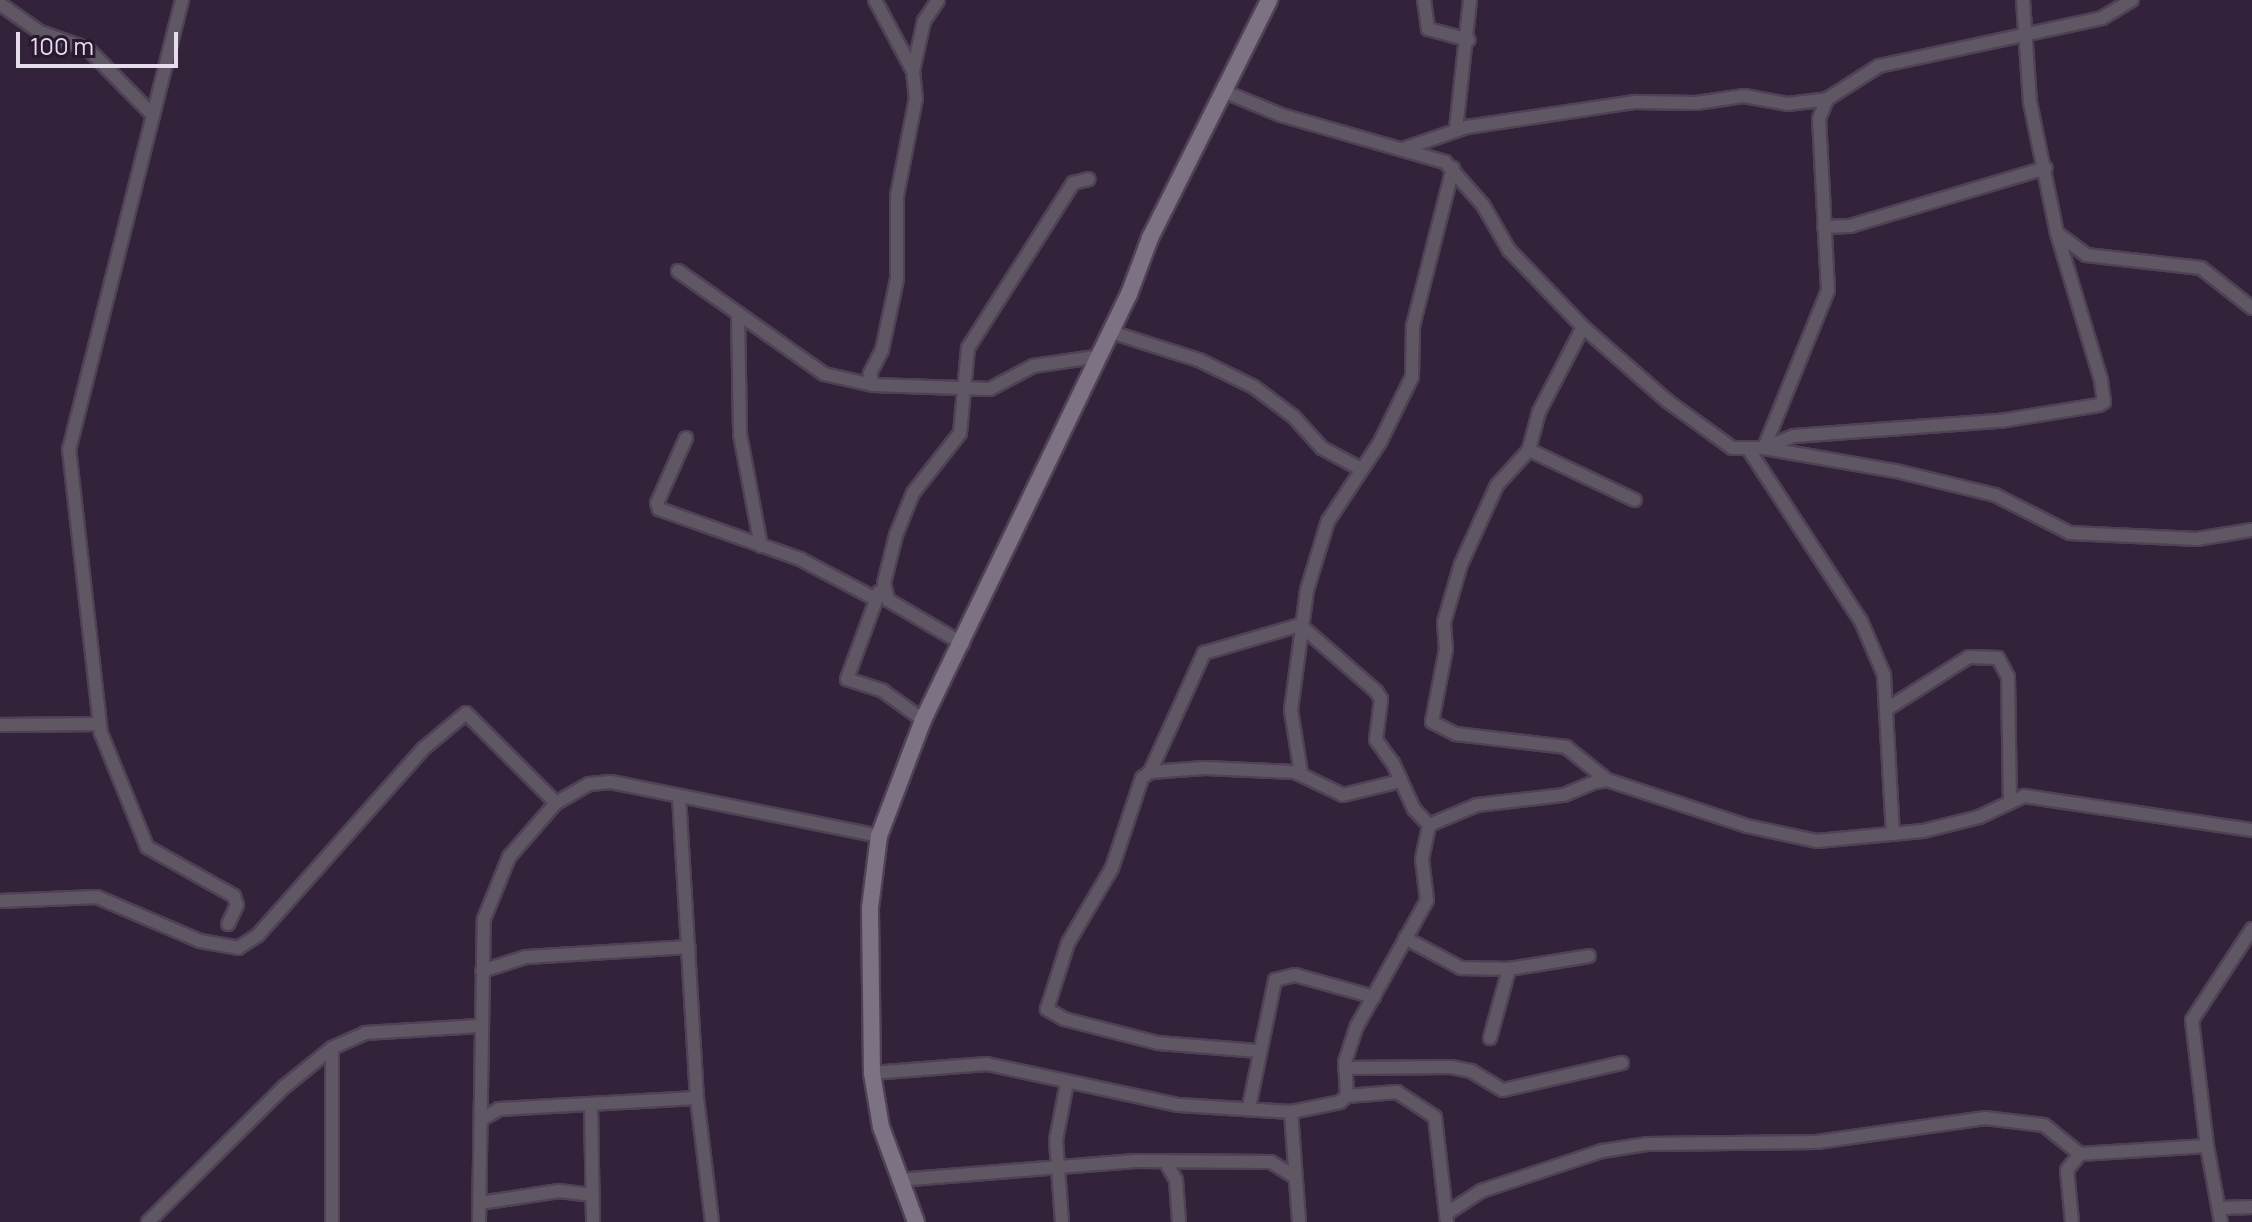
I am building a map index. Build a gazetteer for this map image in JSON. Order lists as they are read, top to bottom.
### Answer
{
  "scale_bar": "100 m"
}
